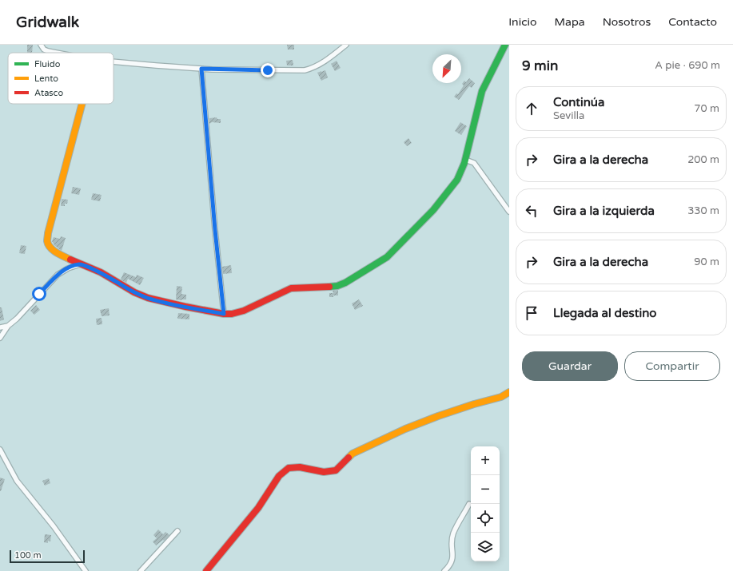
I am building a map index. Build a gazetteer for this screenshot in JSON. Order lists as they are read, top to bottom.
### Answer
{
  "legend": ["Fluido", "Lento", "Atasco"],
  "scale_bar": "100 m",
  "north": "bottom left",
  "page": {
    "header": "Gridwalk",
    "nav": [
      "Inicio",
      "Mapa",
      "Nosotros",
      "Contacto"
    ],
    "heading": ["9 min", "A pie · 690 m"],
    "list": [
      ["Continúa", "Sevilla", "70 m"],
      ["Gira a la derecha", "200 m"],
      ["Gira a la izquierda", "330 m"],
      ["Gira a la derecha", "90 m"],
      "Llegada al destino"
    ],
    "buttons": ["Guardar", "Compartir"],
    "map_buttons": ["+", "−"],
    "scale": "100 m"
  }
}
